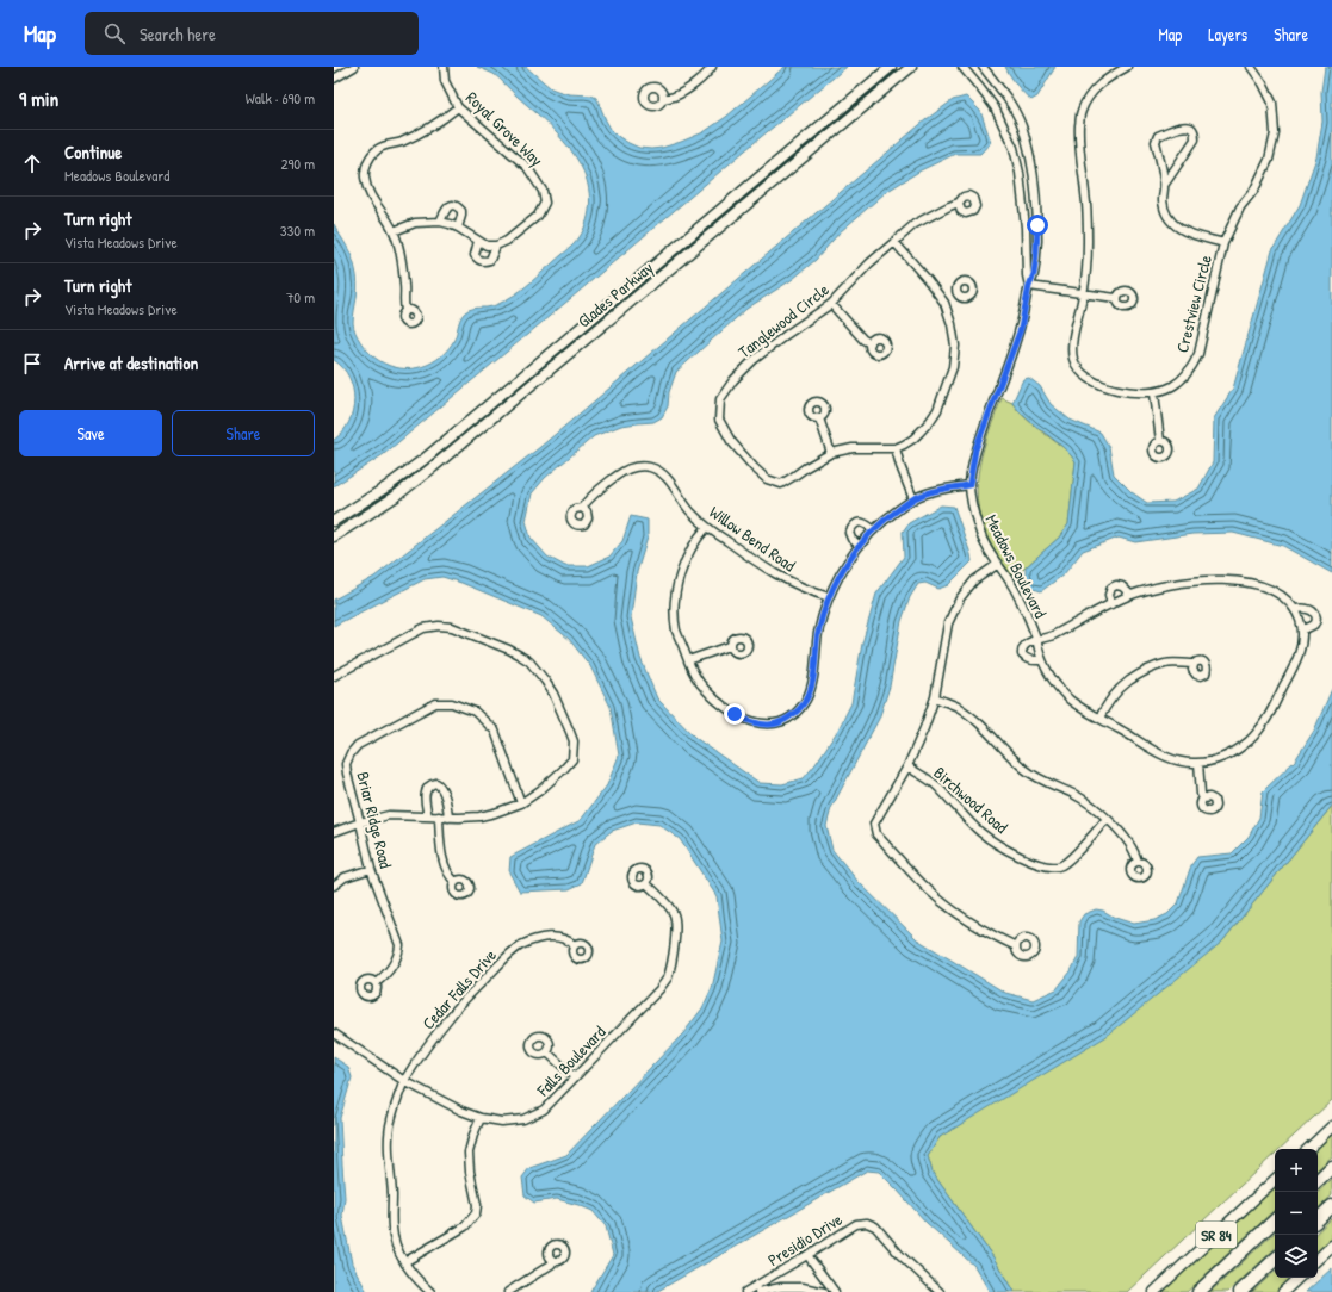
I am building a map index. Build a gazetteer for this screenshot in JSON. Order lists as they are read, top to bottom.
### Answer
{
  "streets": {
    "main road": ["Glades Parkway", "SR 84"],
    "street": [
      "Royal Grove Way",
      "Crestview Circle",
      "Tanglewood Circle",
      "Willow Bend Road",
      "Meadows Boulevard",
      "Birchwood Road",
      "Briar Ridge Road",
      "Cedar Falls Drive",
      "Falls Boulevard",
      "Presidio Drive"
    ]
  },
  "crossings": [
    ["Cedar Falls Drive", "Falls Boulevard"]
  ],
  "page": {
    "header": "Map",
    "search": "Search here",
    "nav": ["Map", "Layers", "Share"],
    "heading": ["9 min", "Walk · 690 m"],
    "list": [
      ["Continue", "Meadows Boulevard", "290 m"],
      ["Turn right", "Vista Meadows Drive", "330 m"],
      ["Turn right", "Vista Meadows Drive", "70 m"],
      "Arrive at destination"
    ],
    "buttons": ["Save", "Share"],
    "map_buttons": ["+", "−"]
  }
}
